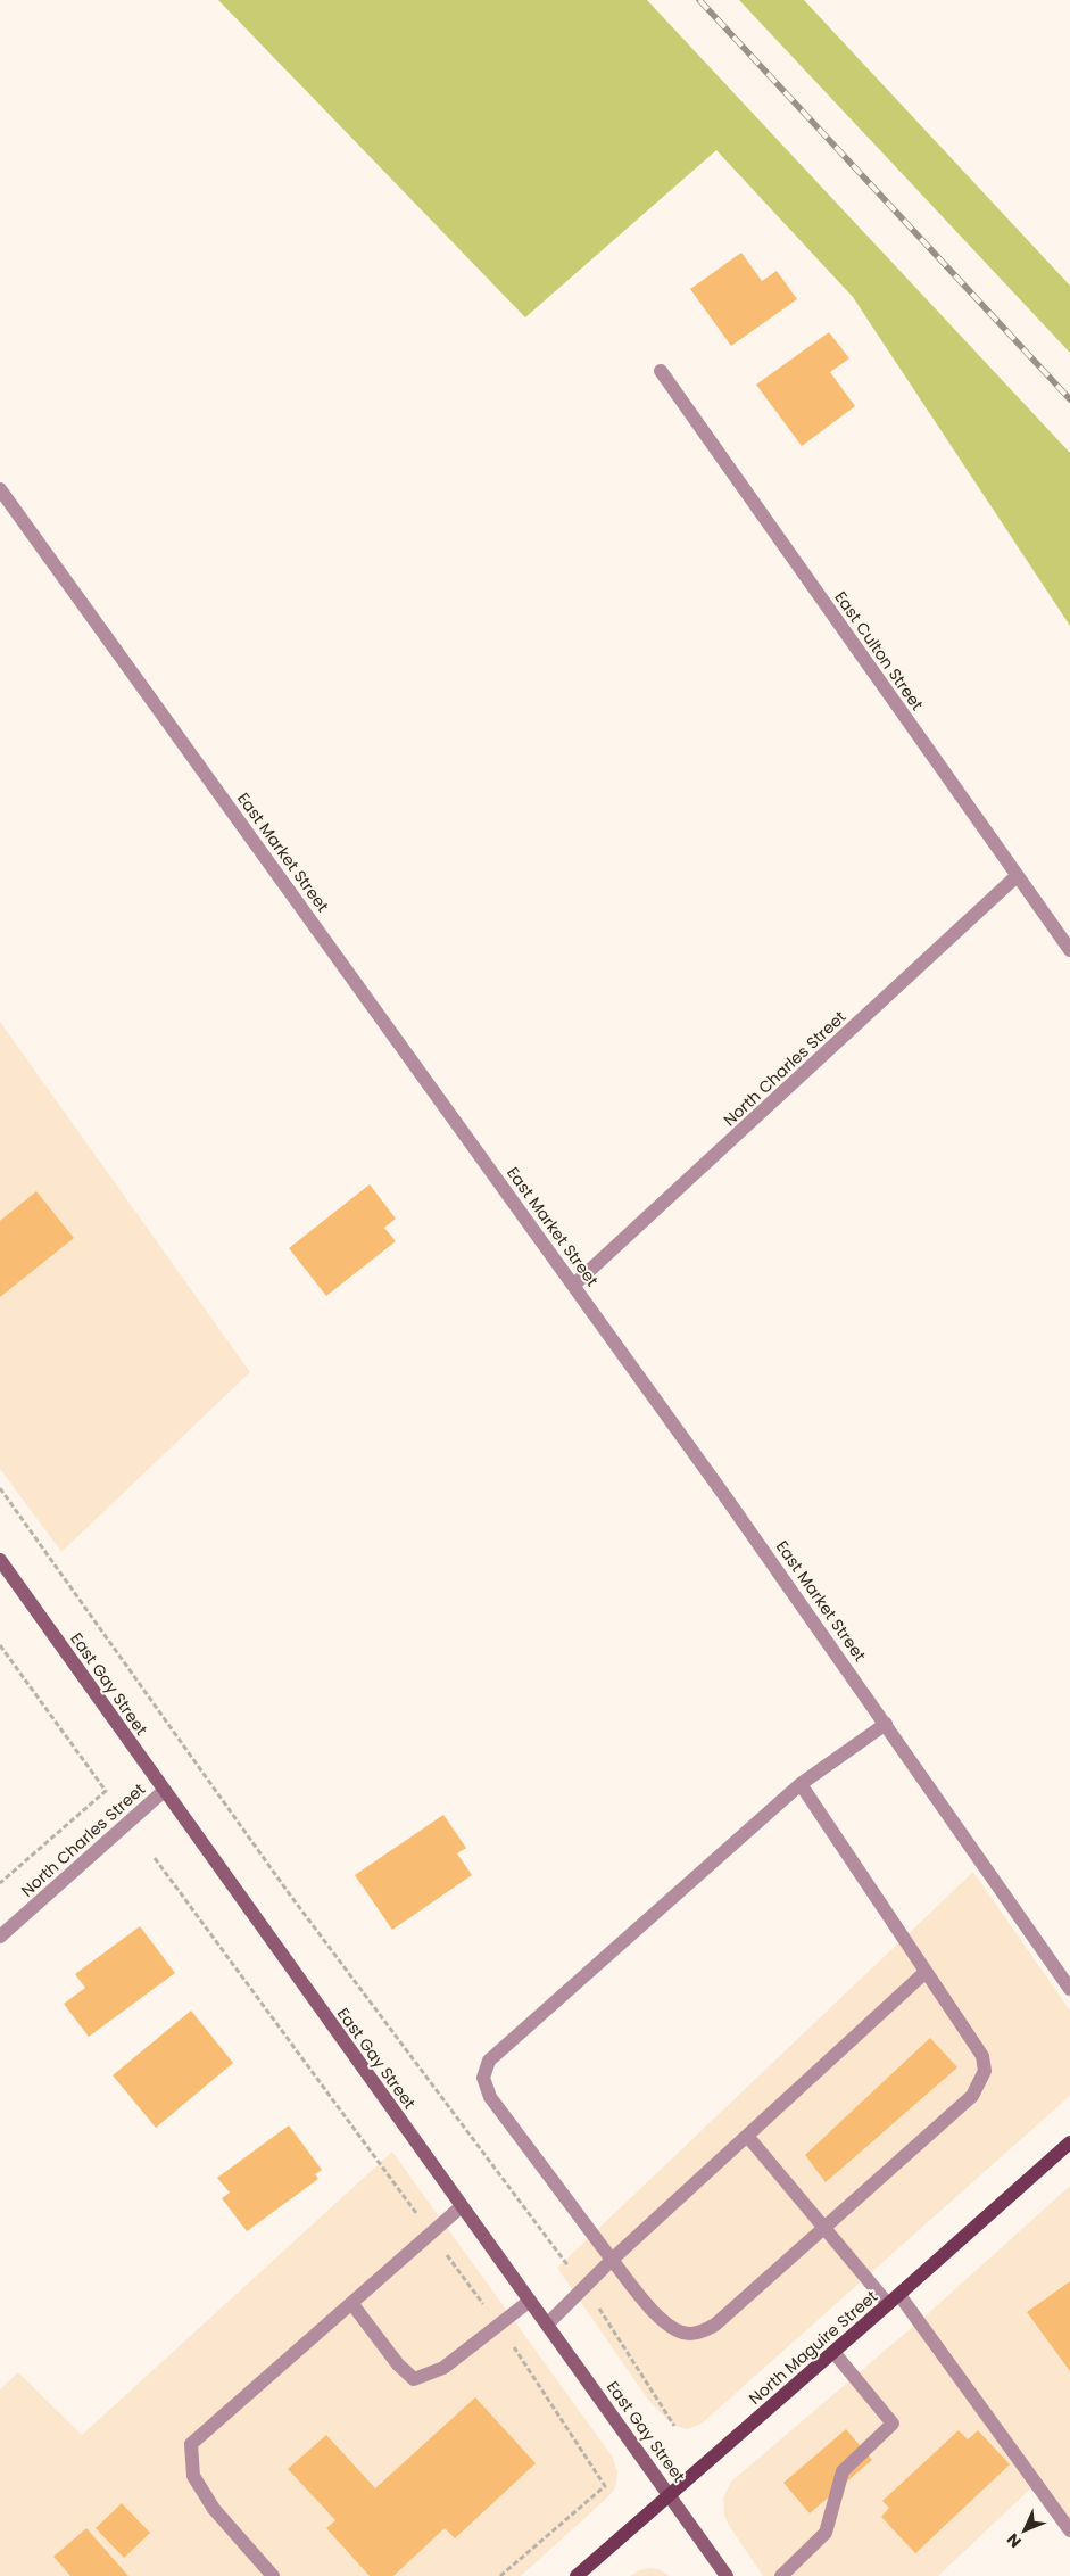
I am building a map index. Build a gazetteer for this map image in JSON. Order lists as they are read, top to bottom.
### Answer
{
  "streets": {
    "main road": ["East Gay Street", "North Maguire Street"],
    "street": ["East Culton Street", "East Market Street", "North Charles Street"]
  },
  "crossings": [
    ["East Culton Street", "North Charles Street"],
    ["East Market Street", "North Charles Street"],
    ["North Charles Street", "East Gay Street"],
    ["East Gay Street", "North Maguire Street"]
  ],
  "north": "bottom left"
}
